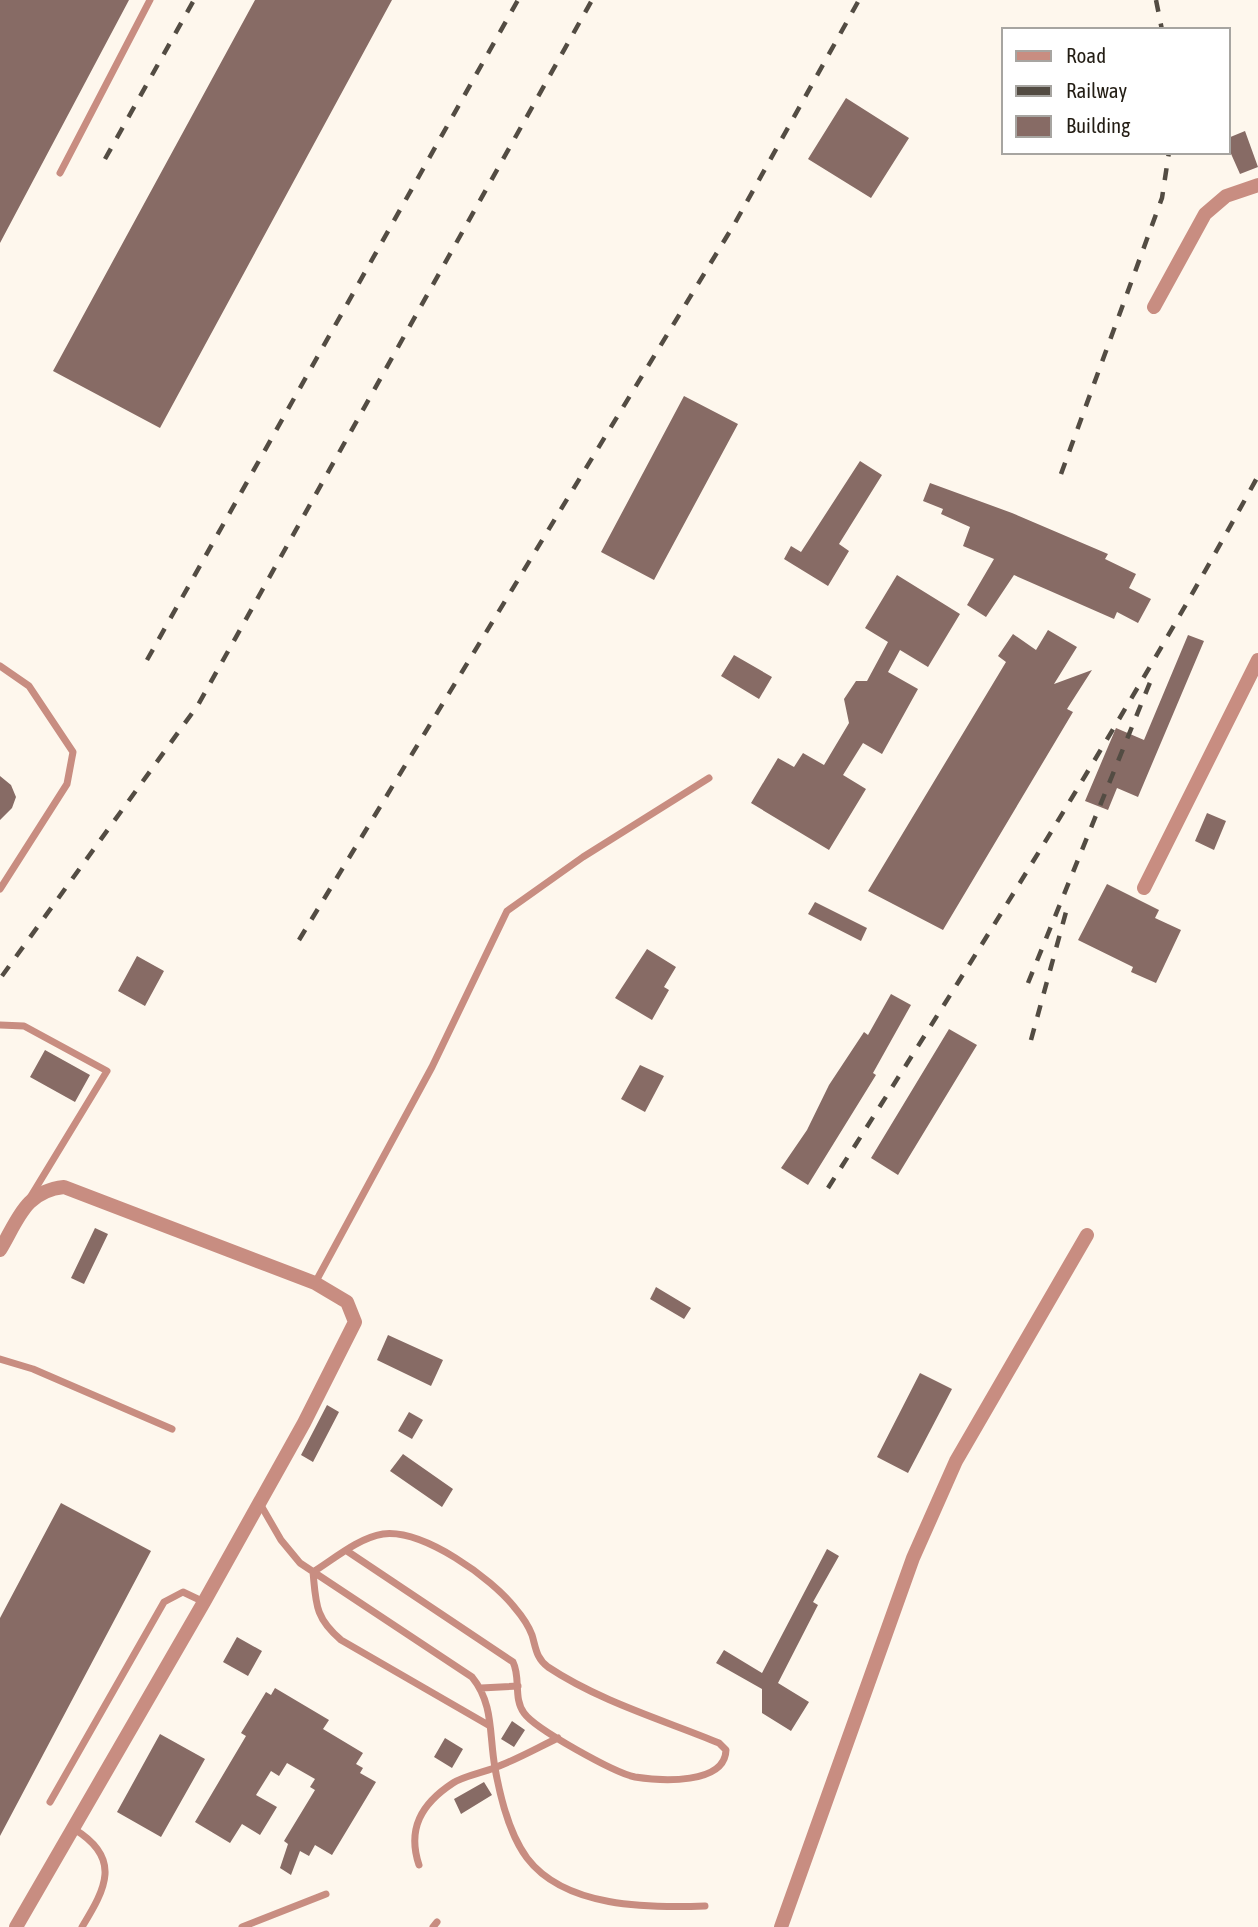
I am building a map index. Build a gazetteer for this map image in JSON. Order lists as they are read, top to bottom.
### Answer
{
  "legend": ["Road", "Railway", "Building"]
}
